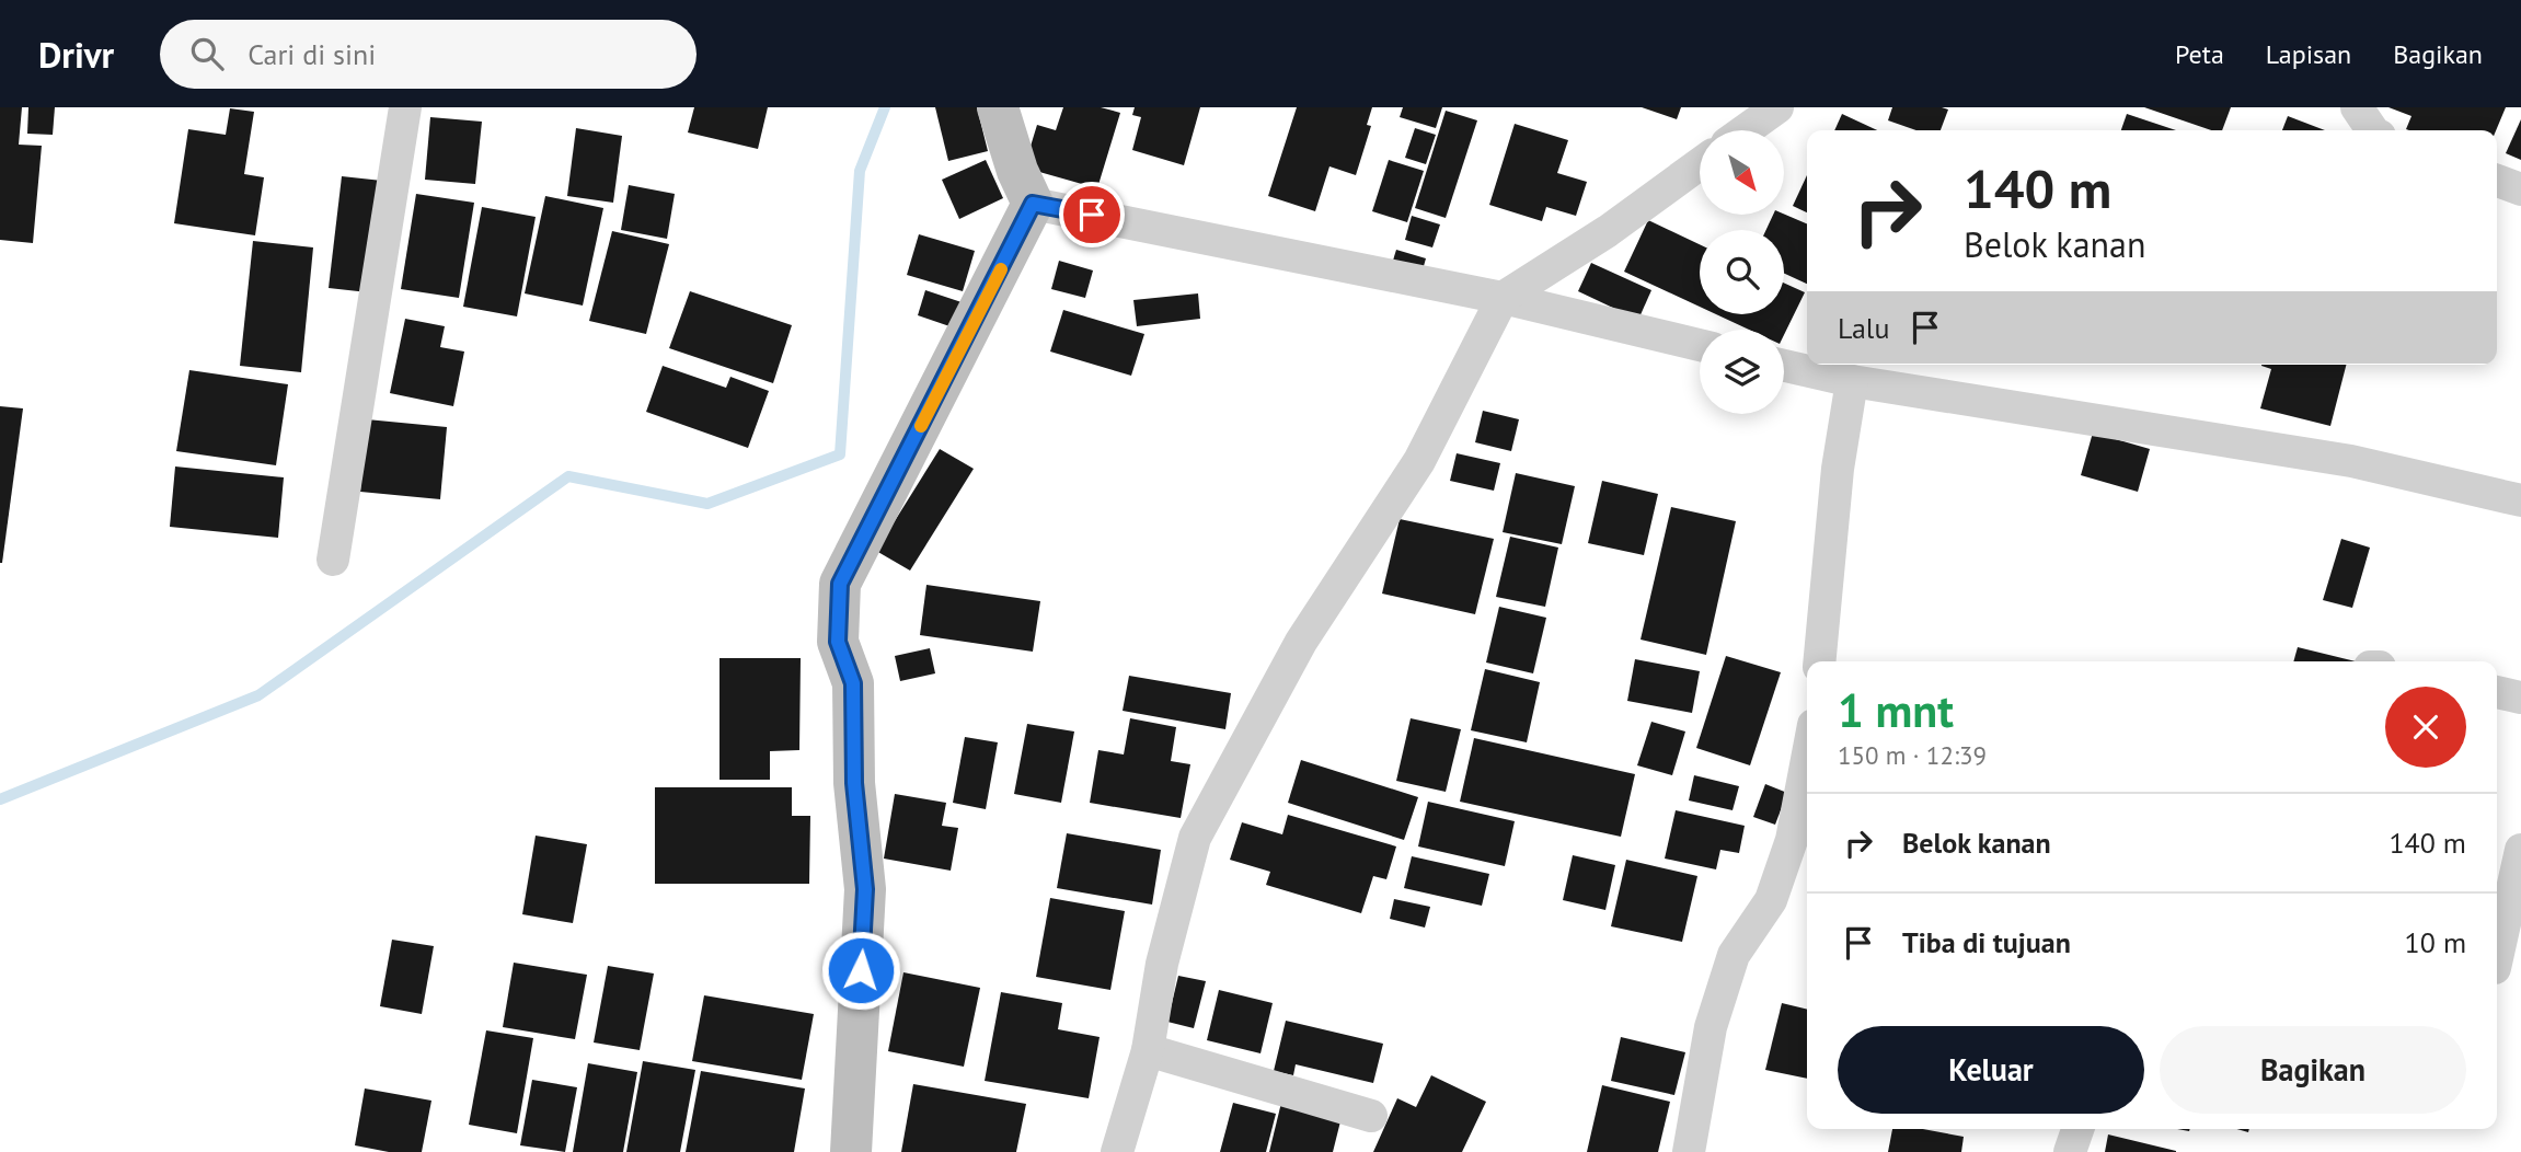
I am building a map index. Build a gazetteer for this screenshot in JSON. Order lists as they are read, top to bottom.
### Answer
{
  "north": "bottom right",
  "page": {
    "header": "Drivr",
    "search": "Cari di sini",
    "nav": ["Peta", "Lapisan", "Bagikan"],
    "turn": ["140 m", "Belok kanan"],
    "then": "Lalu",
    "heading": ["1 mnt", "150 m · 12:39"],
    "list": [
      {
        "name": "Belok kanan",
        "value": "140 m"
      },
      {
        "name": "Tiba di tujuan",
        "value": "10 m"
      }
    ],
    "buttons": ["Keluar", "Bagikan"]
  }
}
